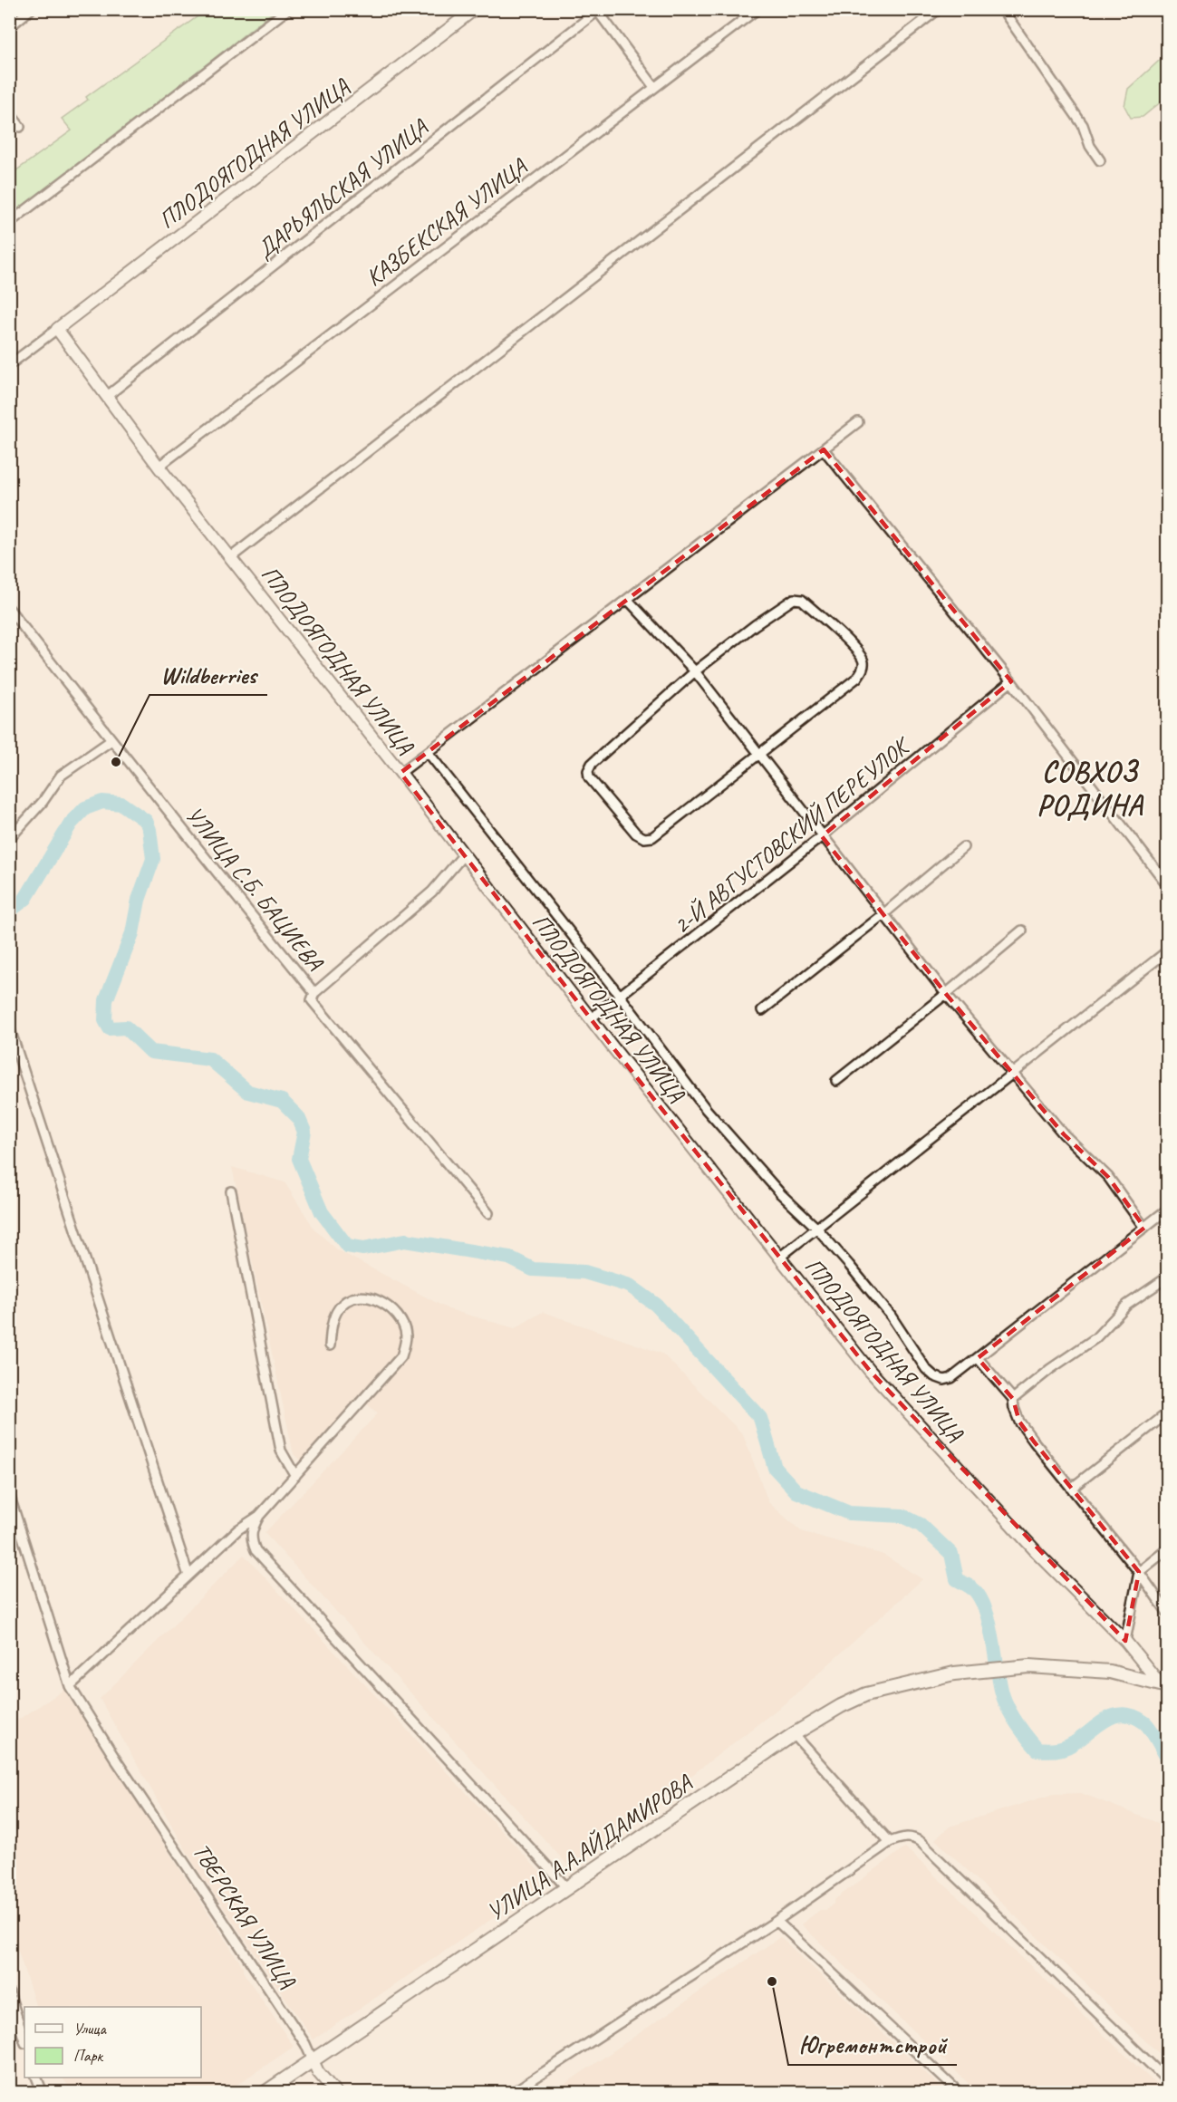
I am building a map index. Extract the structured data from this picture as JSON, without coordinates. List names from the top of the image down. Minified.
{"streets":{"main road":["УЛИЦА А.А.АЙДАМИРОВА"],"street":["ПЛОДОЯГОДНАЯ УЛИЦА","ДАРЬЯЛЬСКАЯ УЛИЦА","КАЗБЕКСКАЯ УЛИЦА","2-Й АВГУСТОВСКИЙ ПЕРЕУЛОК","УЛИЦА С.Б. БАЦИЕВА","ТВЕРСКАЯ УЛИЦА"]},"crossings":[["ПЛОДОЯГОДНАЯ УЛИЦА","ДАРЬЯЛЬСКАЯ УЛИЦА"],["ПЛОДОЯГОДНАЯ УЛИЦА","КАЗБЕКСКАЯ УЛИЦА"],["ПЛОДОЯГОДНАЯ УЛИЦА","2-Й АВГУСТОВСКИЙ ПЕРЕУЛОК"],["ПЛОДОЯГОДНАЯ УЛИЦА","УЛИЦА А.А.АЙДАМИРОВА"],["УЛИЦА А.А.АЙДАМИРОВА","ТВЕРСКАЯ УЛИЦА"]],"districts":["СОВХОЗ РОДИНА"],"places":["Wildberries","Югремонтстрой"],"legend":["Улица","Парк"]}
